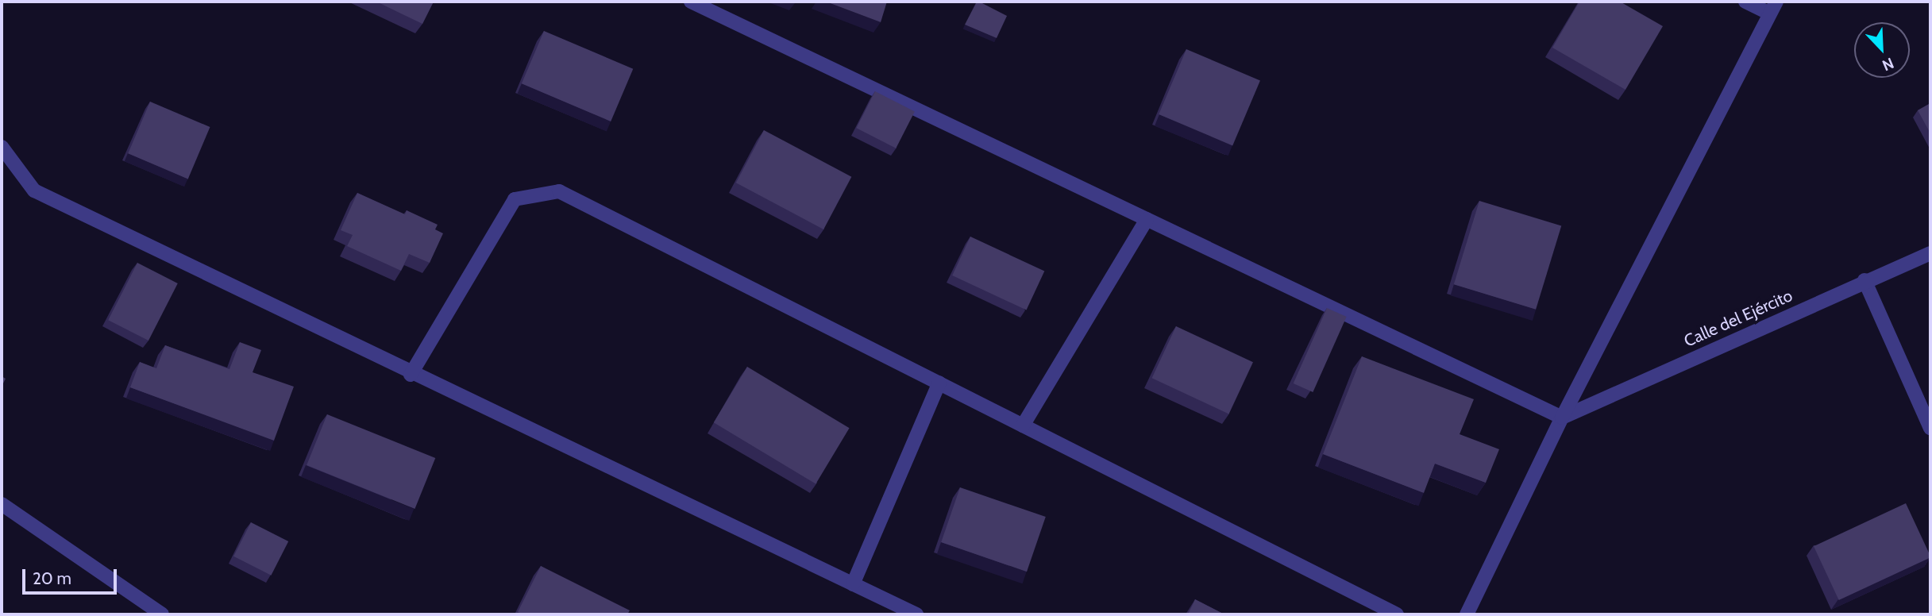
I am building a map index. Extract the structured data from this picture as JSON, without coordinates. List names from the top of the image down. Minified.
{"streets":{"street":["Calle del Ejército"]},"scale_bar":"20 m","north":"bottom right"}
